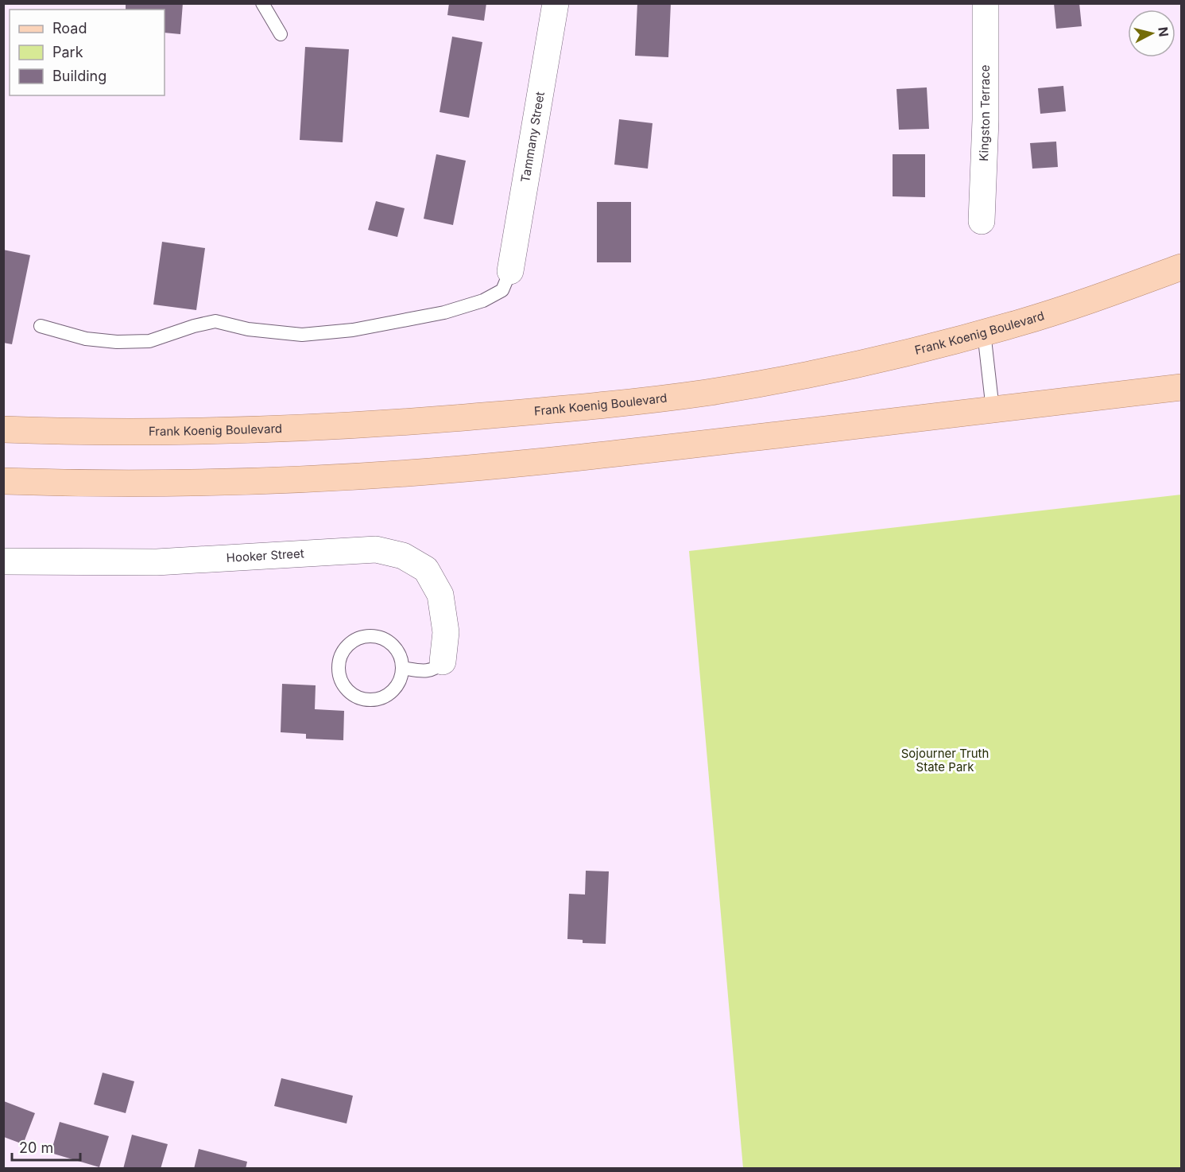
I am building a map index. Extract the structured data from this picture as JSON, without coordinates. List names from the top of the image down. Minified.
{"streets":{"main road":["Frank Koenig Boulevard"],"street":["Kingston Terrace","Tammany Street","Hooker Street"]},"parks":["Sojourner Truth State Park"],"legend":["Road","Park","Building"],"scale_bar":"20 m","north":"right"}
